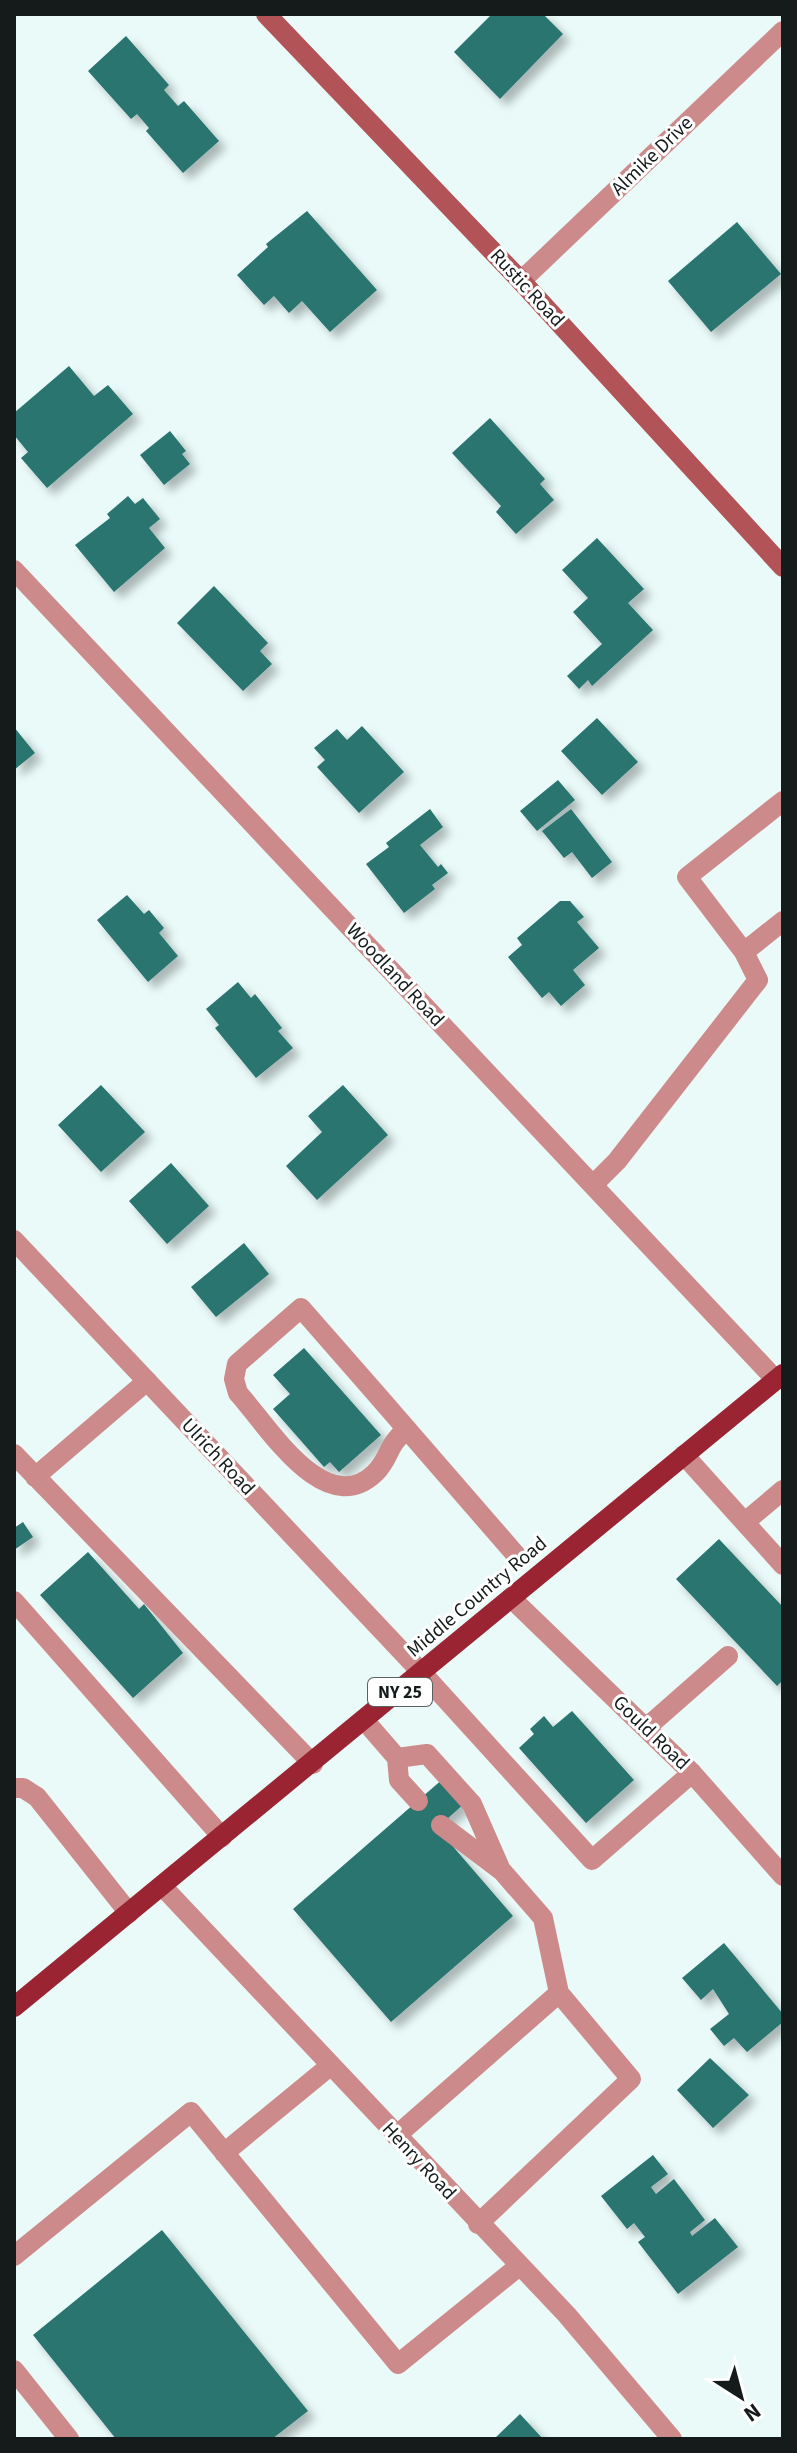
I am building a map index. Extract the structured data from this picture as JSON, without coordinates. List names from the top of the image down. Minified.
{"streets":{"main road":["Middle Country Road","NY 25"],"street":["Almike Drive","Rustic Road","Woodland Road","Ulrich Road","Gould Road","Henry Road"]},"crossings":[["Almike Drive","Rustic Road"],["Woodland Road","Middle Country Road"],["Ulrich Road","Middle Country Road"],["Ulrich Road","Gould Road"],["Middle Country Road","Gould Road"],["Middle Country Road","Henry Road"]],"north":"bottom right"}
